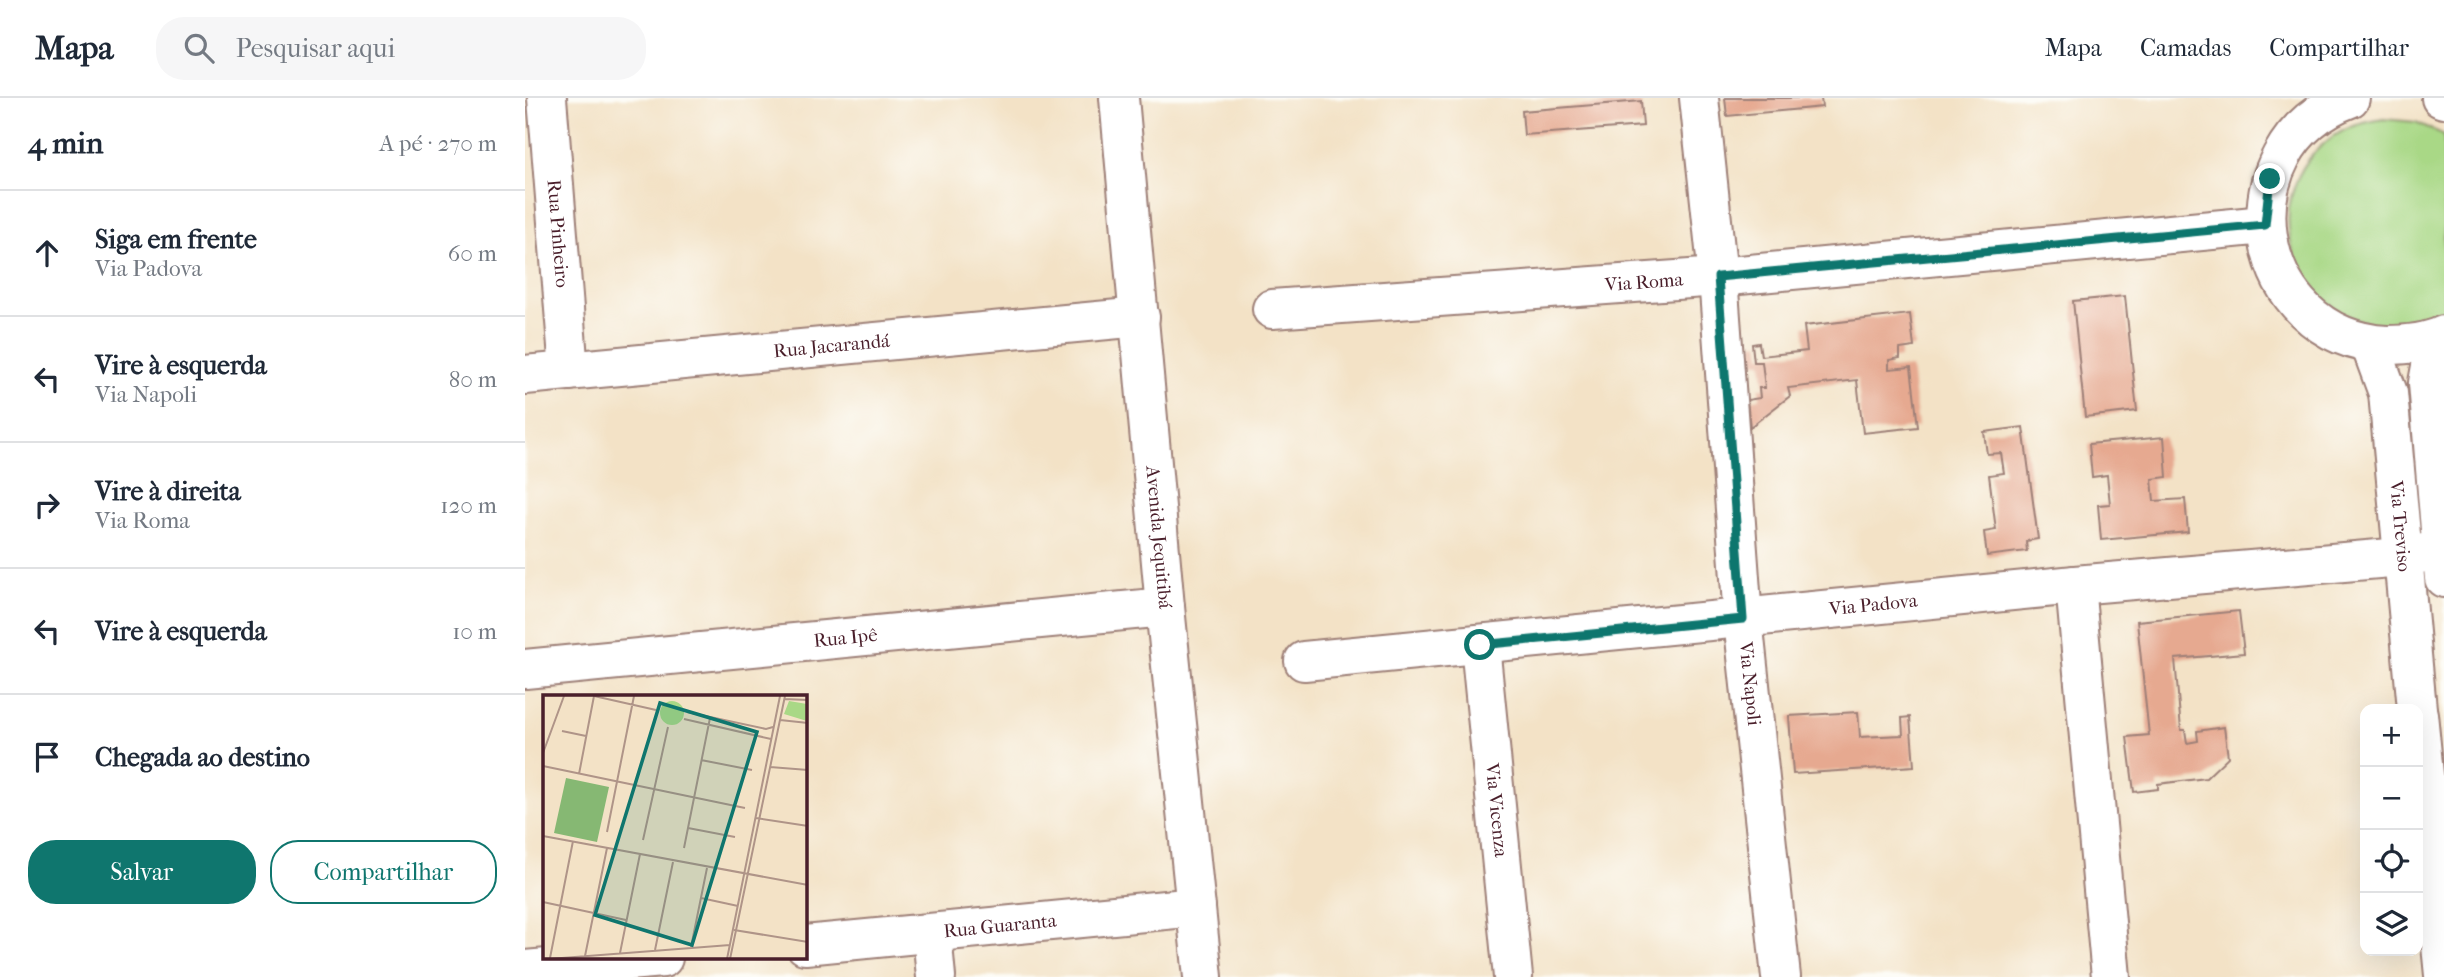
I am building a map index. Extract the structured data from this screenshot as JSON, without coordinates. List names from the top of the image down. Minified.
{"streets":{"street":["Rua Pinheiro","Via Roma","Rua Jacarandá","Via Treviso","Avenida Jequitibá","Via Padova","Rua Ipê","Via Napoli","Via Vicenza","Rua Guaranta"]},"crossings":[["Rua Pinheiro","Rua Jacarandá"],["Via Roma","Via Napoli"],["Rua Jacarandá","Avenida Jequitibá"],["Via Treviso","Via Padova"],["Avenida Jequitibá","Rua Ipê"],["Avenida Jequitibá","Rua Guaranta"],["Via Padova","Via Napoli"],["Via Padova","Via Vicenza"]],"page":{"header":"Mapa","search":"Pesquisar aqui","nav":["Mapa","Camadas","Compartilhar"],"heading":["4 min","A pé · 270 m"],"list":[["Siga em frente","Via Padova","60 m"],["Vire à esquerda","Via Napoli","80 m"],["Vire à direita","Via Roma","120 m"],["Vire à esquerda","10 m"],"Chegada ao destino"],"map_buttons":["+","−"],"buttons":["Salvar","Compartilhar"]}}
